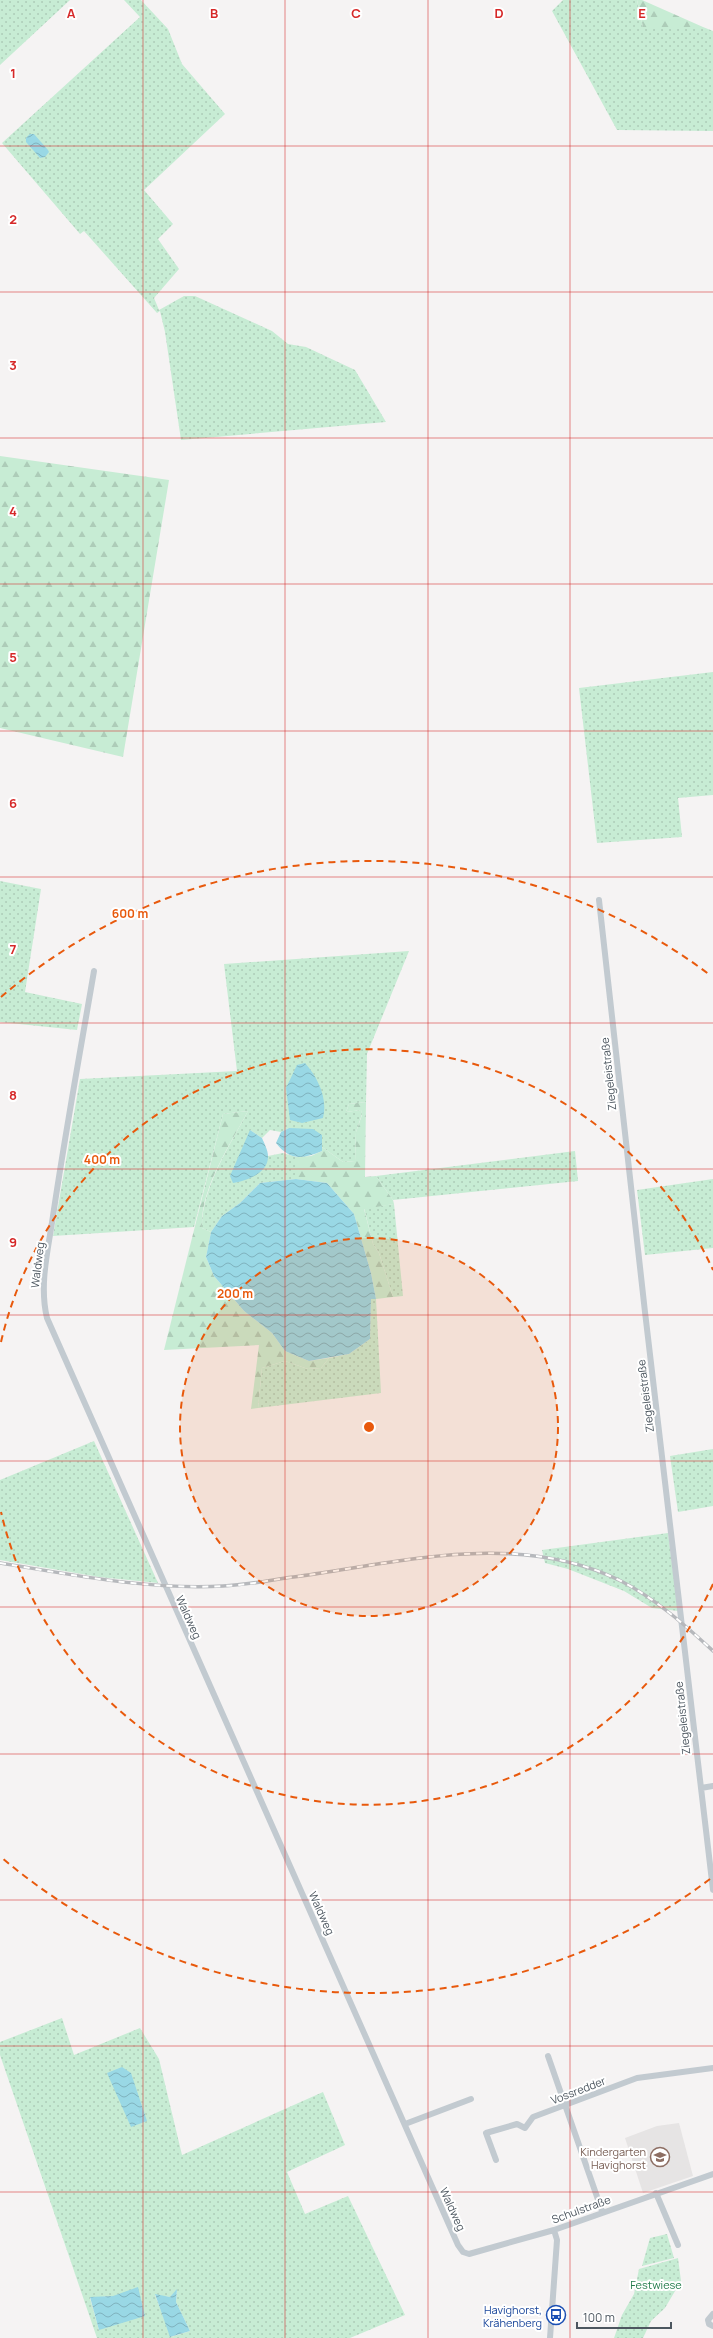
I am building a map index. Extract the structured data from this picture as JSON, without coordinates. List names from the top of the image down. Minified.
{"streets":{"street":["Ziegeleistraße","Waldweg","Vossredder","Schulstraße"]},"crossings":[["Waldweg","Schulstraße"]],"parks":["Festwiese"],"places":{"school or university":["Kindergarten Havighorst"],"bus stop":["Havighorst, Krähenberg"]},"scale_bar":"100 m","grid":{"columns":["A","B","C","D","E"],"rows":["1","2","3","4","5","6","7","8","9"]},"rings":["600 m","400 m","200 m"]}
